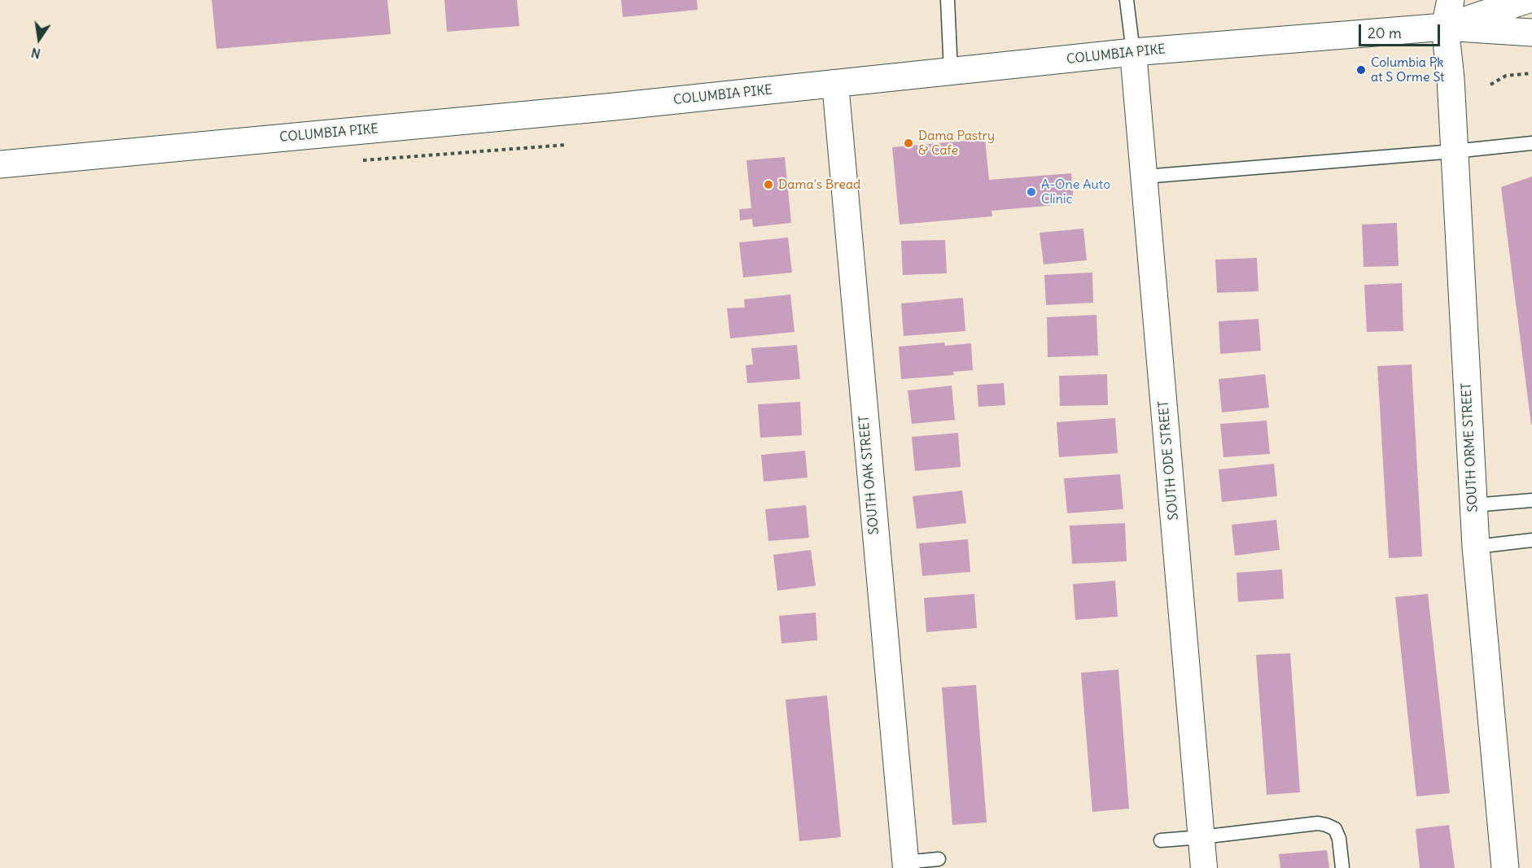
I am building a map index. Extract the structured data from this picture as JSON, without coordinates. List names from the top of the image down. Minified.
{"streets":{"main road":["COLUMBIA PIKE","SOUTH ORME STREET"],"street":["SOUTH ODE STREET","SOUTH OAK STREET"]},"crossings":[["COLUMBIA PIKE","SOUTH ORME STREET"],["COLUMBIA PIKE","SOUTH ODE STREET"],["COLUMBIA PIKE","SOUTH OAK STREET"]],"places":["Columbia Pk at S Orme St","Dama Pastry & Cafe","Dama's Bread","A-One Auto Clinic"],"scale_bar":"20 m","north":"bottom"}
